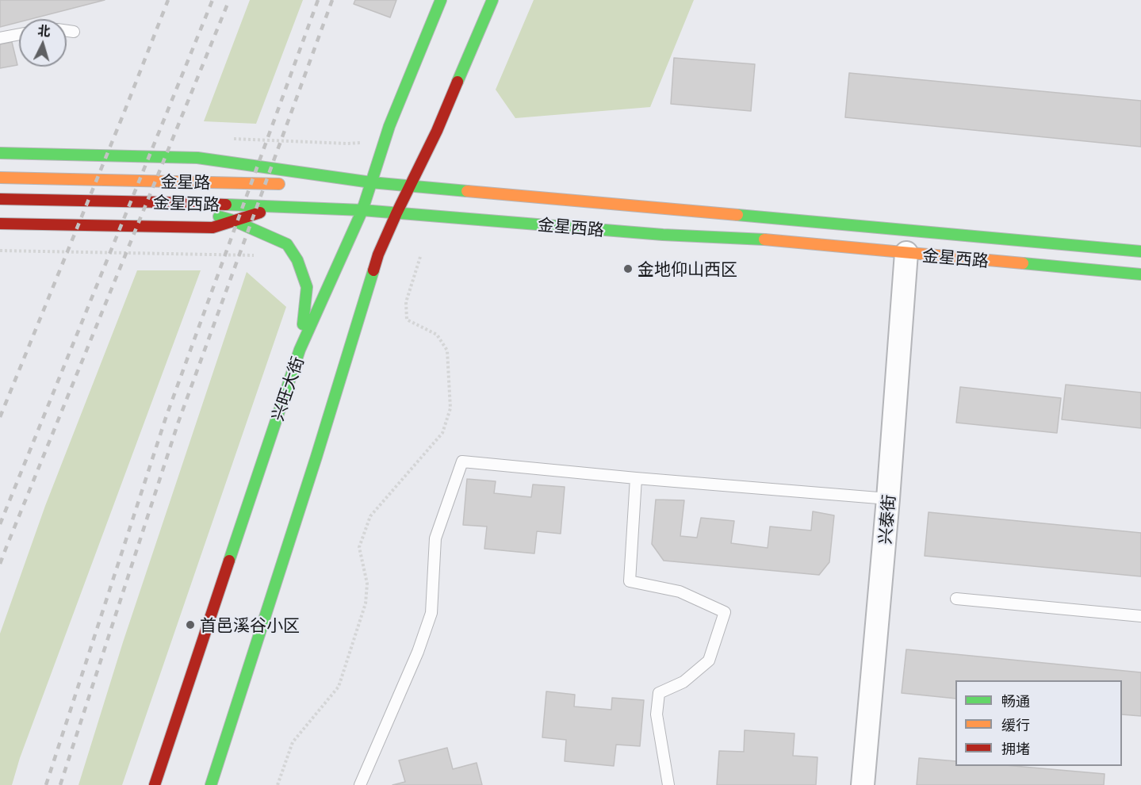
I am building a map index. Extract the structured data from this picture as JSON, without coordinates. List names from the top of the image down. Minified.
{"streets":{"main road":["金星路","金星西路","兴旺大街"],"street":["兴泰街"]},"crossings":[["金星西路","兴旺大街"],["金星西路","兴泰街"]],"places":["金地仰山西区","首邑溪谷小区"],"legend":["畅通","缓行","拥堵"],"north":"top"}
